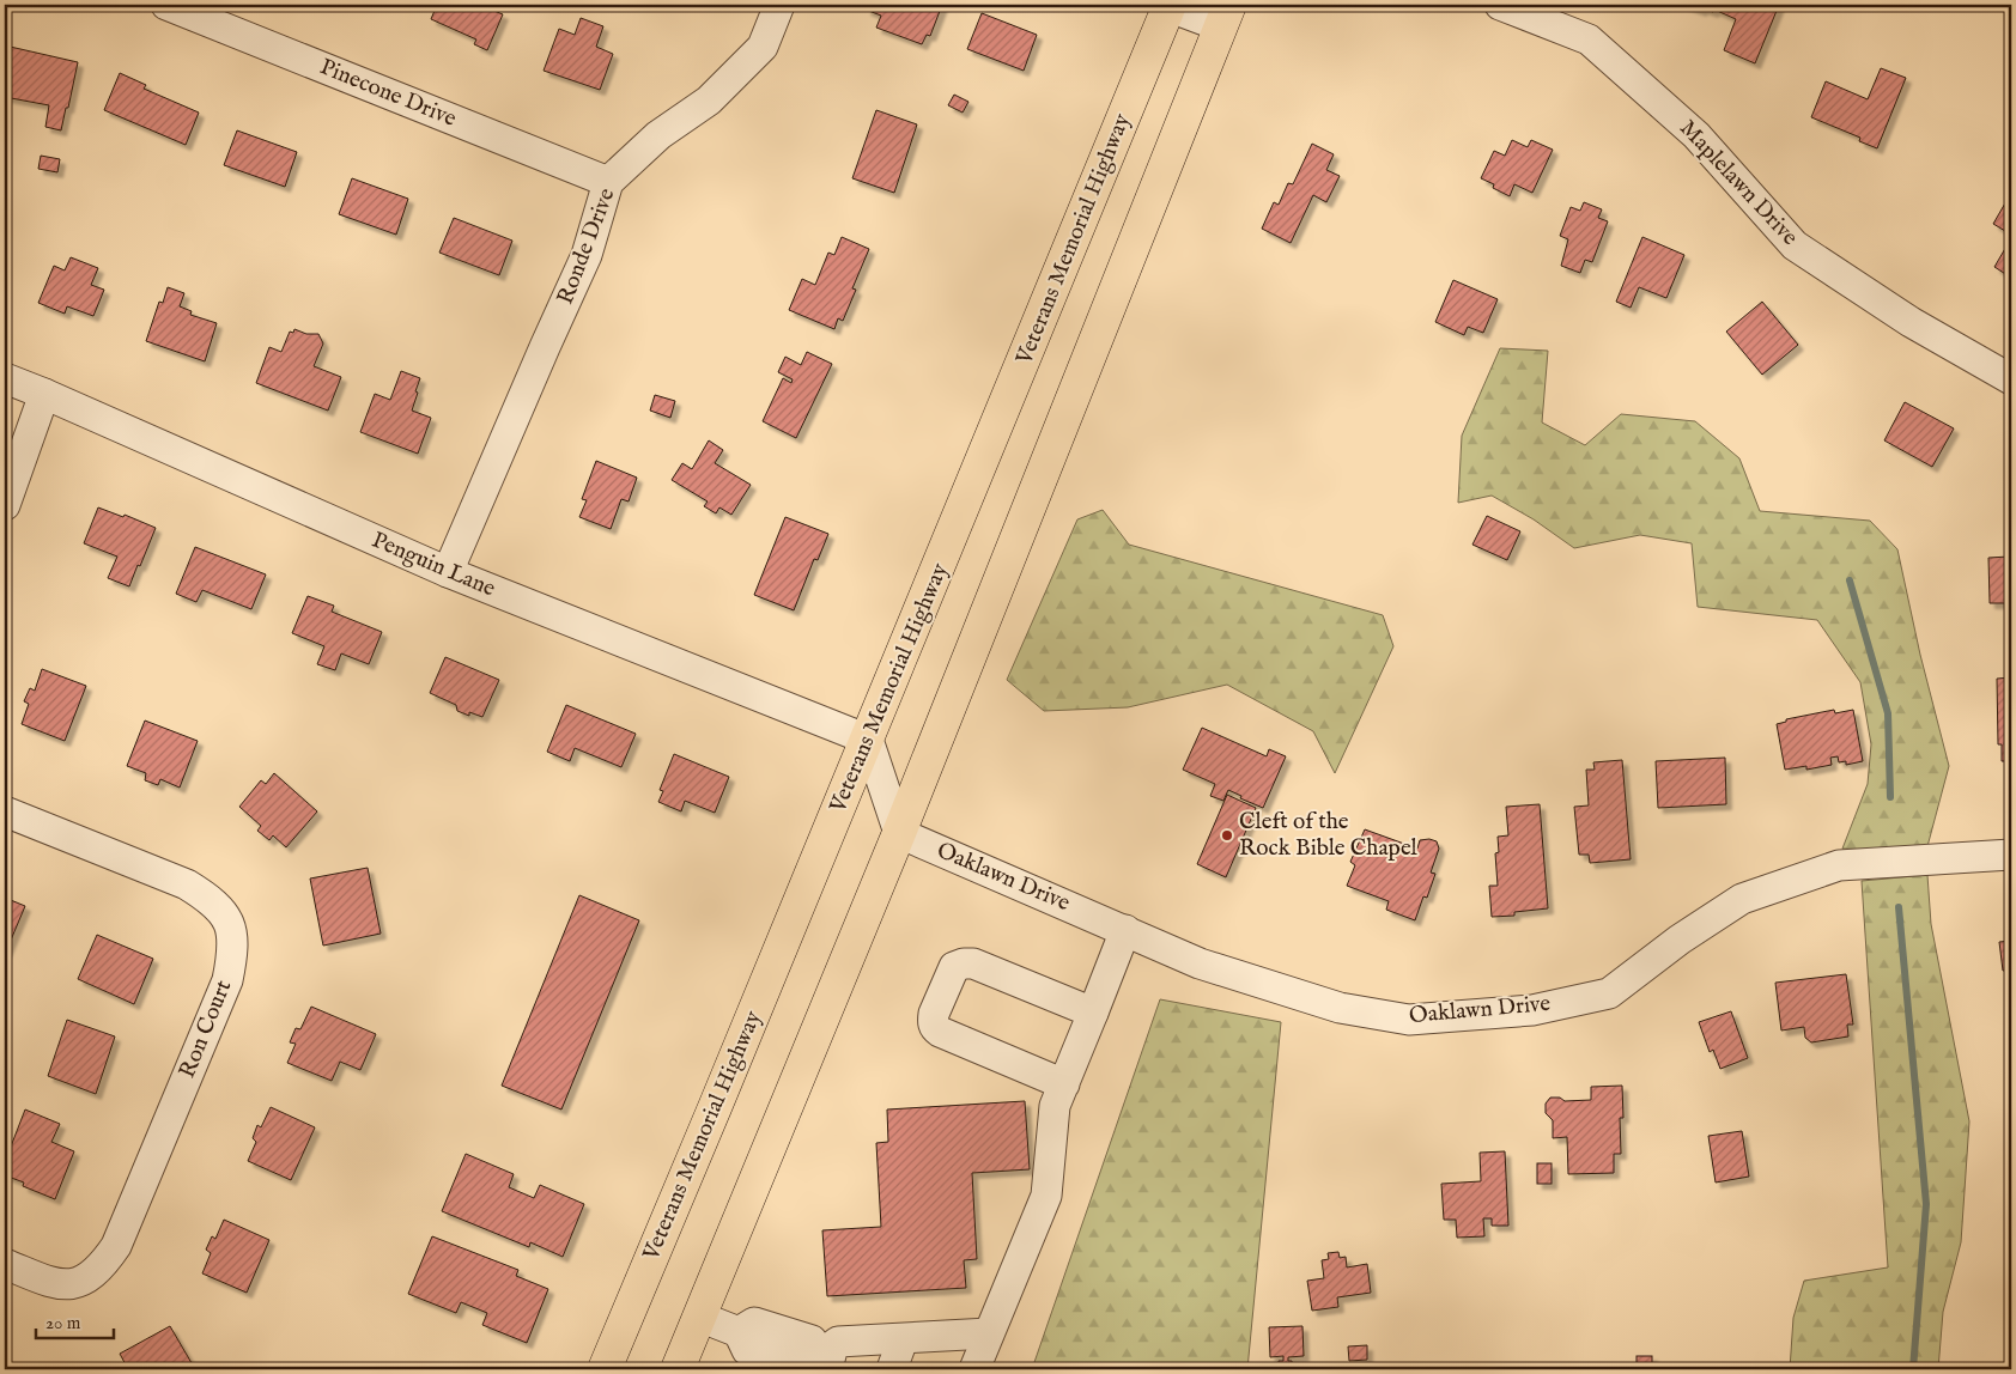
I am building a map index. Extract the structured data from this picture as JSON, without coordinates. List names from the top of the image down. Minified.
{"streets":{"main road":["Veterans Memorial Highway"],"street":["Pinecone Drive","Maplelawn Drive","Ronde Drive","Penguin Lane","Oaklawn Drive","Ron Court"]},"crossings":[["Pinecone Drive","Ronde Drive"],["Veterans Memorial Highway","Penguin Lane"],["Ronde Drive","Penguin Lane"]],"places":["Cleft of the Rock Bible Chapel"],"scale_bar":"20 m"}
